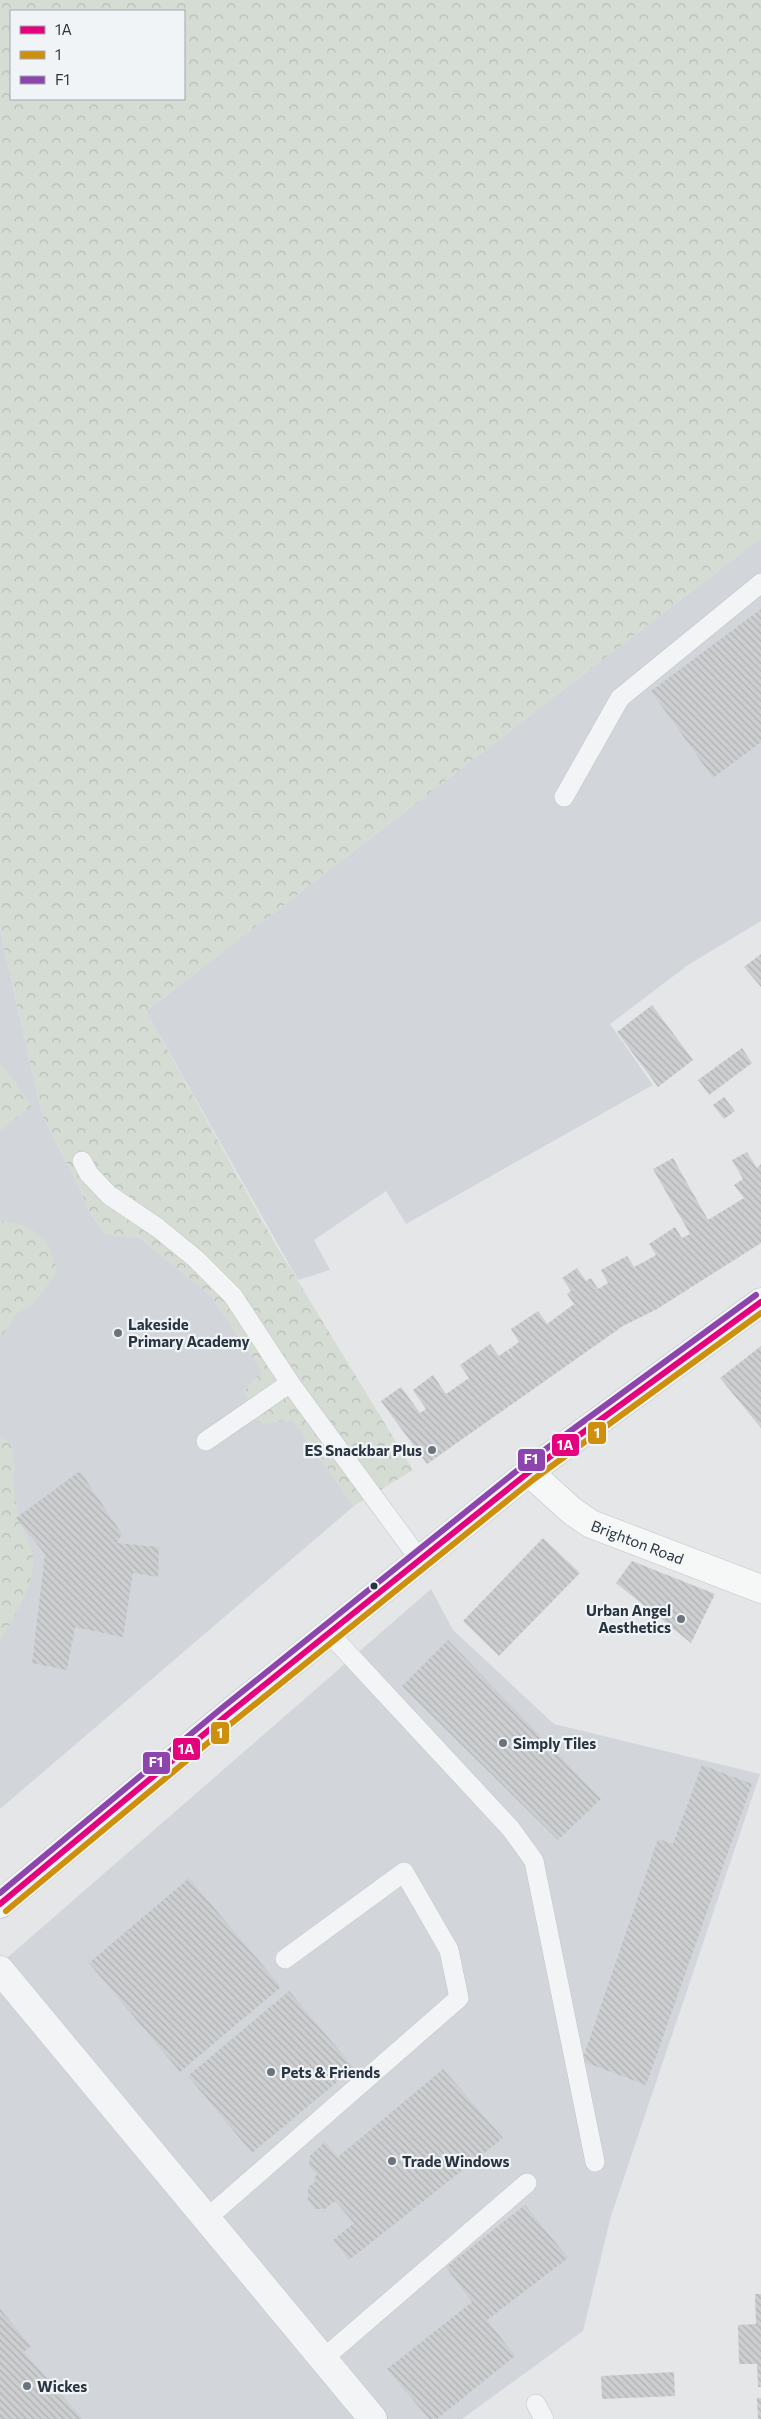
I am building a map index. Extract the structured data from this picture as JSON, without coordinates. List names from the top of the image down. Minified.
{"streets":{"main road":["Brighton Road"]},"places":["Lakeside Primary Academy","ES Snackbar Plus","Urban Angel Aesthetics","Simply Tiles","Pets & Friends","Trade Windows","Wickes"],"lines":["transit line F1","transit line 1A","transit line 1"],"legend":["1A","1","F1"]}
